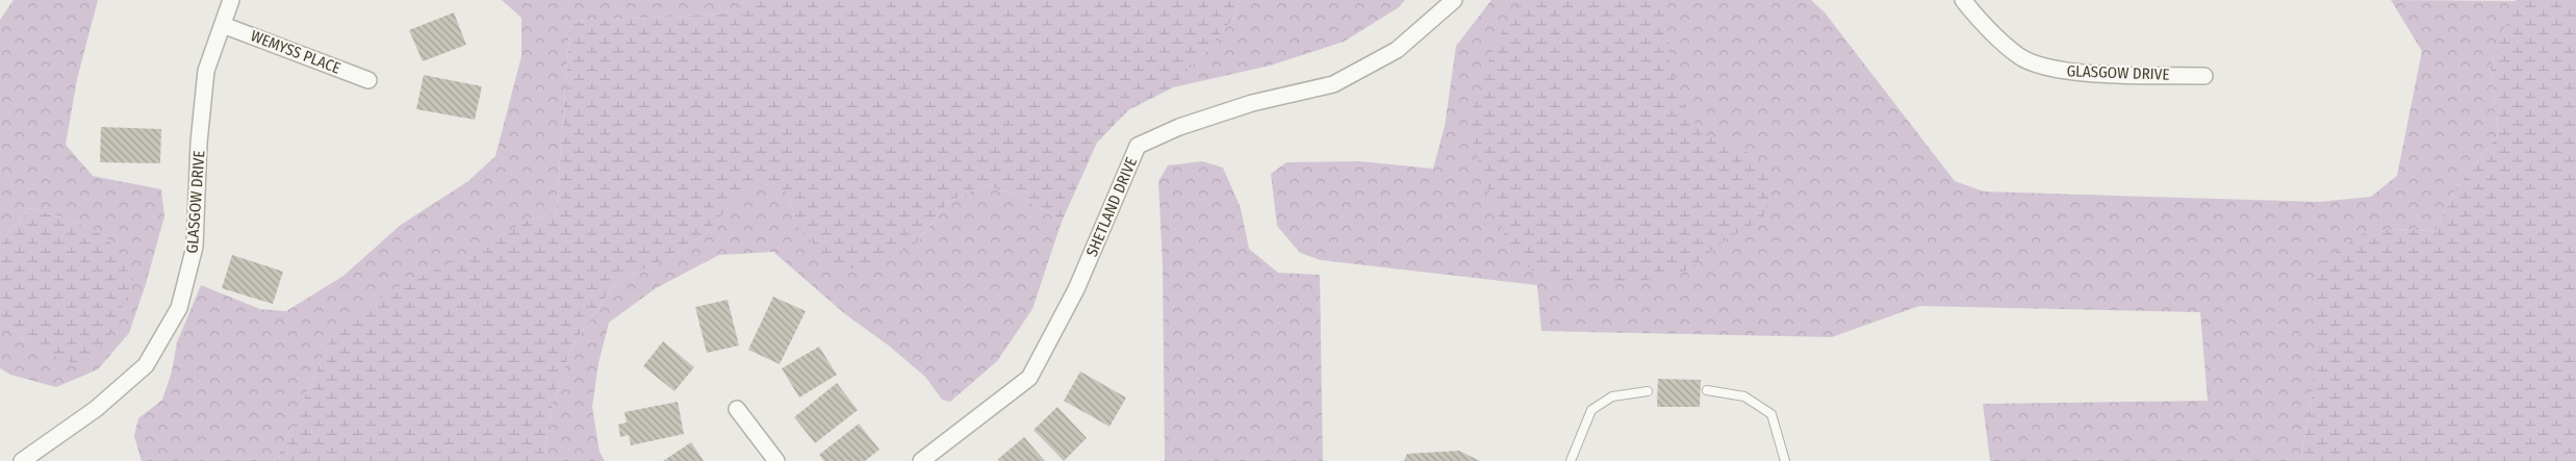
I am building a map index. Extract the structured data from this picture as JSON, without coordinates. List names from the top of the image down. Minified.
{"streets":{"street":["WEMYSS PLACE","GLASGOW DRIVE","SHETLAND DRIVE"]},"crossings":[["WEMYSS PLACE","GLASGOW DRIVE"]]}
